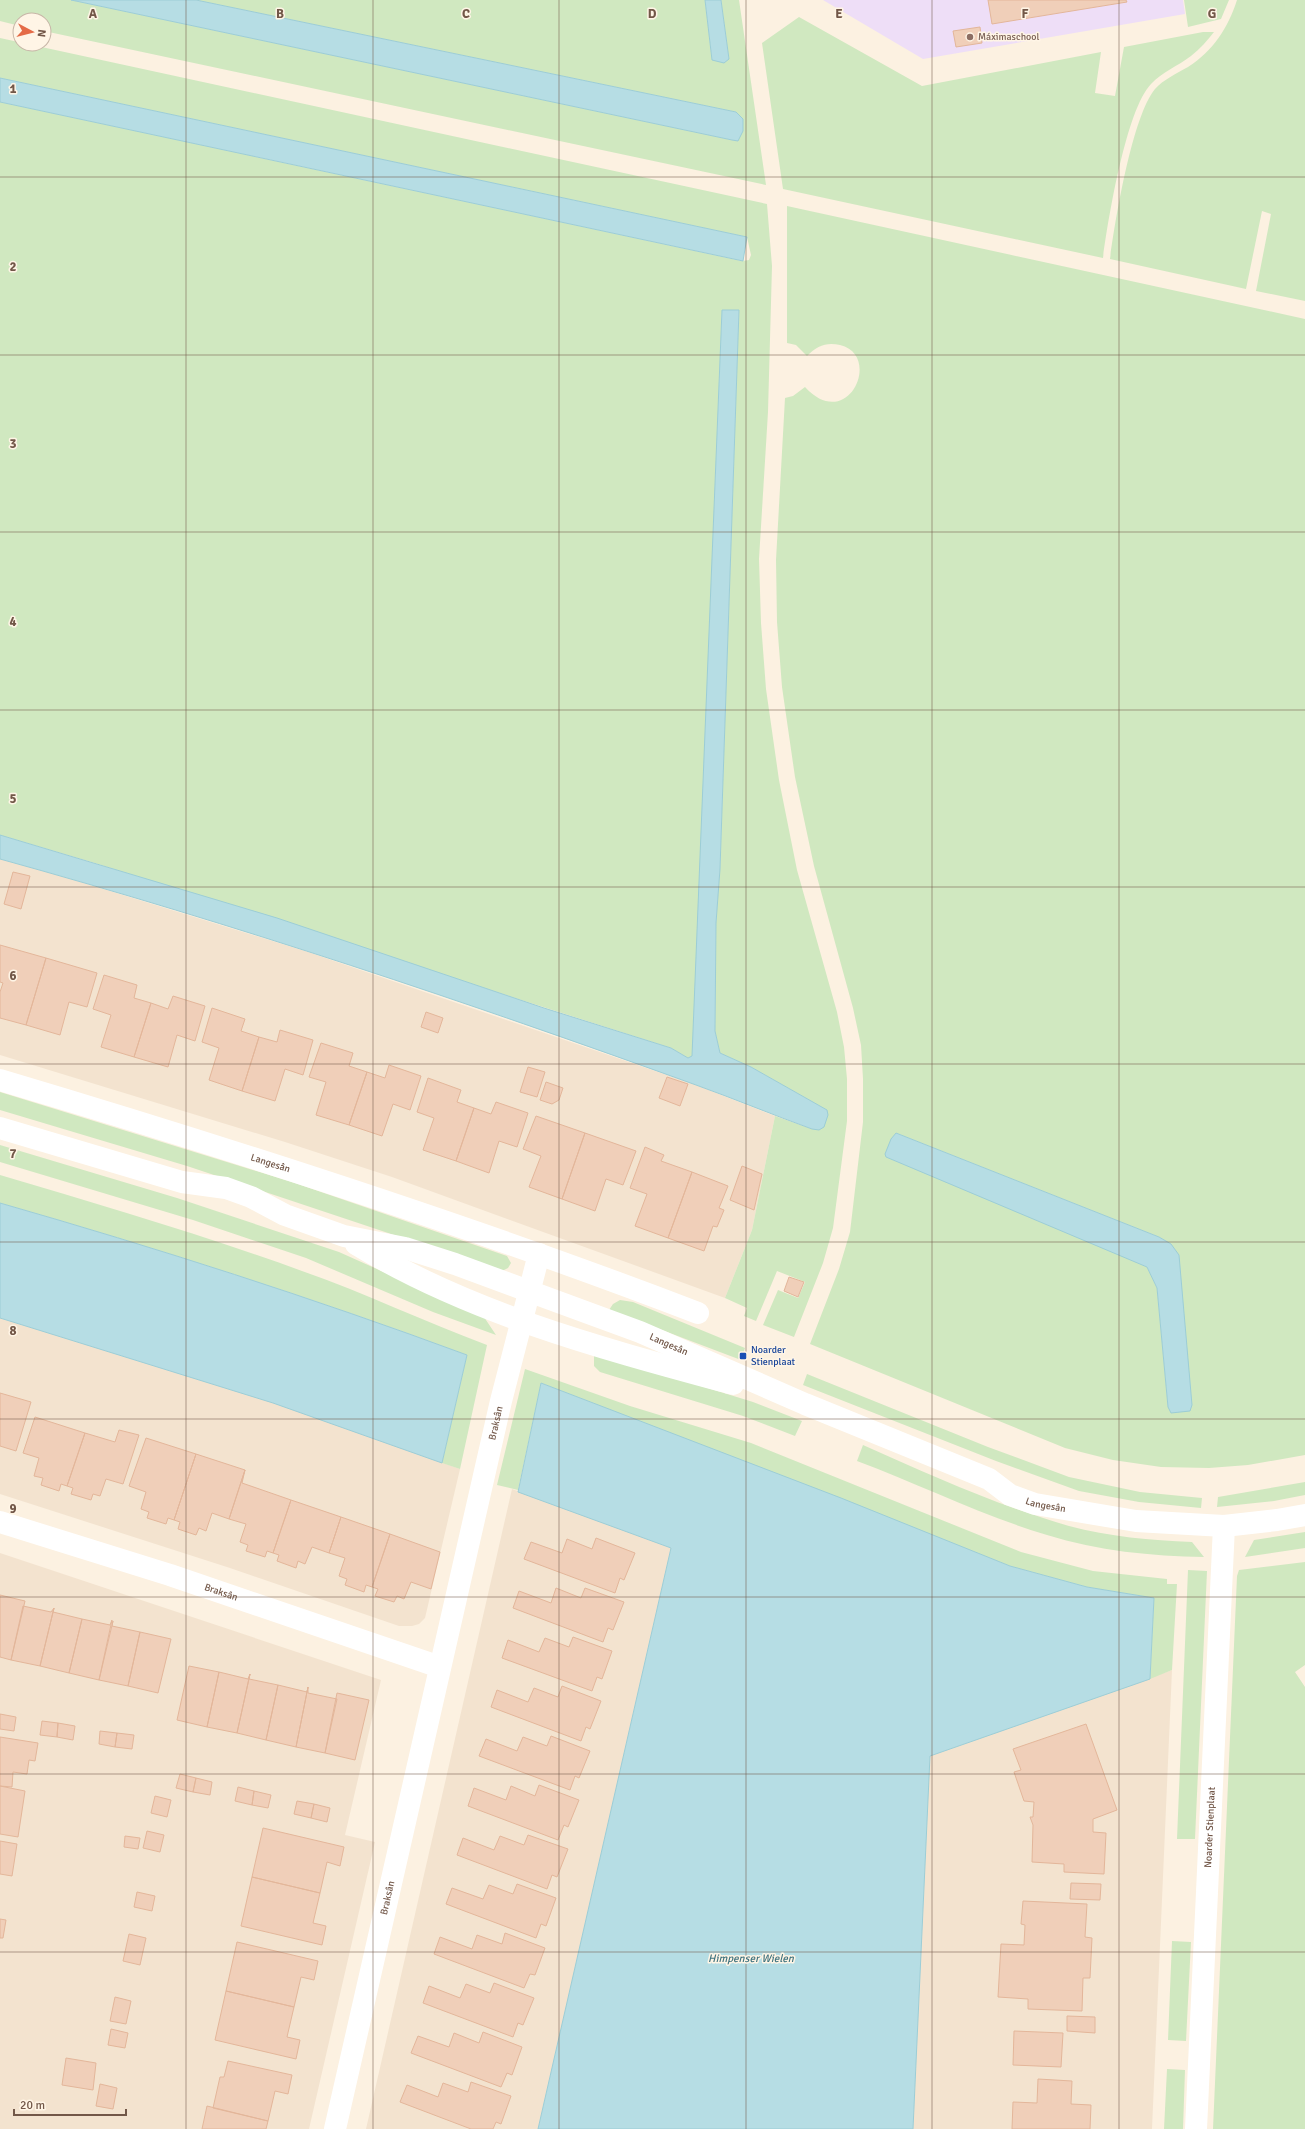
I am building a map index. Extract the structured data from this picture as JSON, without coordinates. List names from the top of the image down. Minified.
{"streets":{"street":["Langesân","Braksân","Noarder Stienplaat"]},"crossings":[["Langesân","Braksân"],["Langesân","Noarder Stienplaat"]],"water":["Himpenser Wielen"],"places":{"other":["Máximaschool"],"transit":["Noarder Stienplaat"]},"scale_bar":"20 m","north":"right","grid":{"columns":["A","B","C","D","E","F","G"],"rows":["1","2","3","4","5","6","7","8","9"]}}
